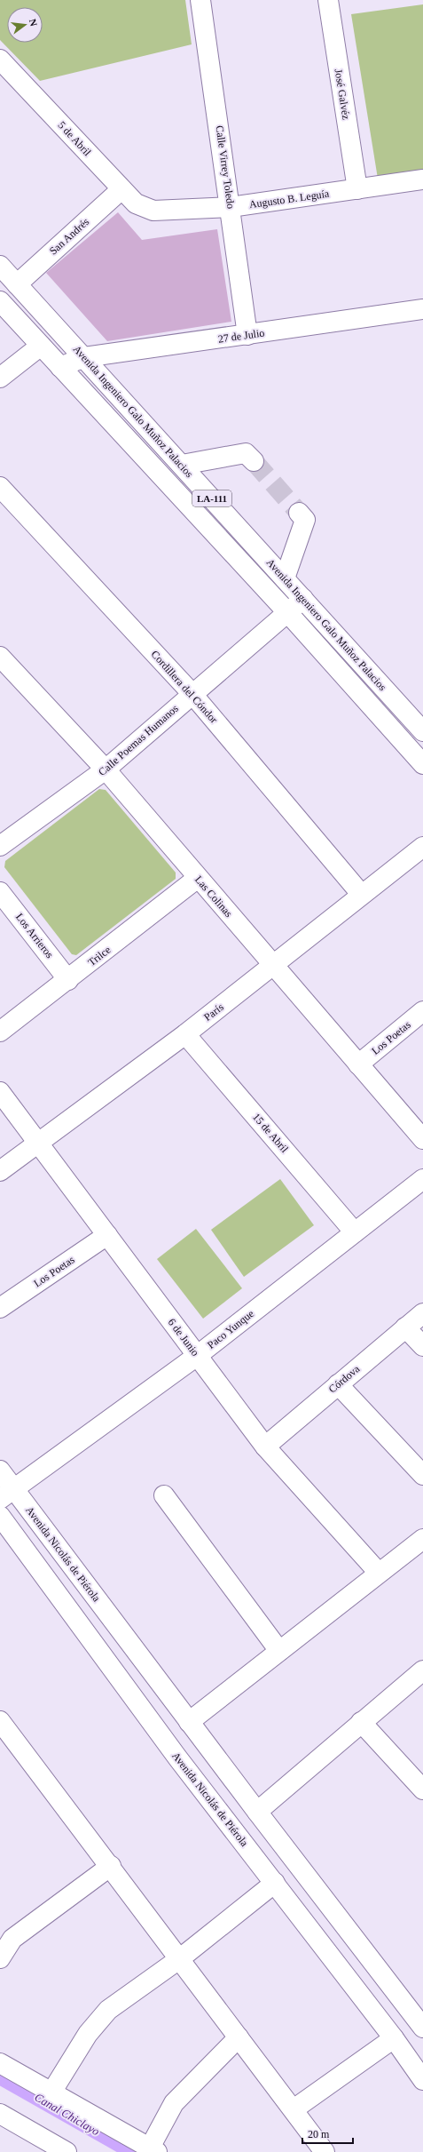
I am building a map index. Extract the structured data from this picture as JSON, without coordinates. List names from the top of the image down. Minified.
{"streets":{"street":["José Galvéz","5 de Abril","Calle Virrey Toledo","Augusto B. Leguía","San Andrés","27 de Julio","Avenida Ingeniero Galo Muñoz Palacios","LA-111","Cordillera del Cóndor","Calle Poemas Humanos","Las Colinas","Los Arrieros","Trilce","París","Los Poetas","15 de Abril","Paco Yunque","6 de Junio","Córdova","Avenida Nicolás de Piérola"]},"crossings":[["José Galvéz","Augusto B. Leguía"],["5 de Abril","Augusto B. Leguía"],["5 de Abril","San Andrés"],["Calle Virrey Toledo","Augusto B. Leguía"],["Calle Virrey Toledo","27 de Julio"],["San Andrés","Avenida Ingeniero Galo Muñoz Palacios"],["27 de Julio","Avenida Ingeniero Galo Muñoz Palacios"],["Avenida Ingeniero Galo Muñoz Palacios","Calle Poemas Humanos"],["Cordillera del Cóndor","Calle Poemas Humanos"],["Cordillera del Cóndor","París"],["Calle Poemas Humanos","Las Colinas"],["Las Colinas","Trilce"],["Las Colinas","París"],["Las Colinas","Los Poetas"],["Los Arrieros","Trilce"],["París","15 de Abril"],["París","6 de Junio"],["Los Poetas","6 de Junio"],["15 de Abril","Paco Yunque"],["Paco Yunque","6 de Junio"],["Paco Yunque","Avenida Nicolás de Piérola"],["6 de Junio","Córdova"]],"water":["Canal Chiclayo"],"scale_bar":"20 m","north":"right"}
